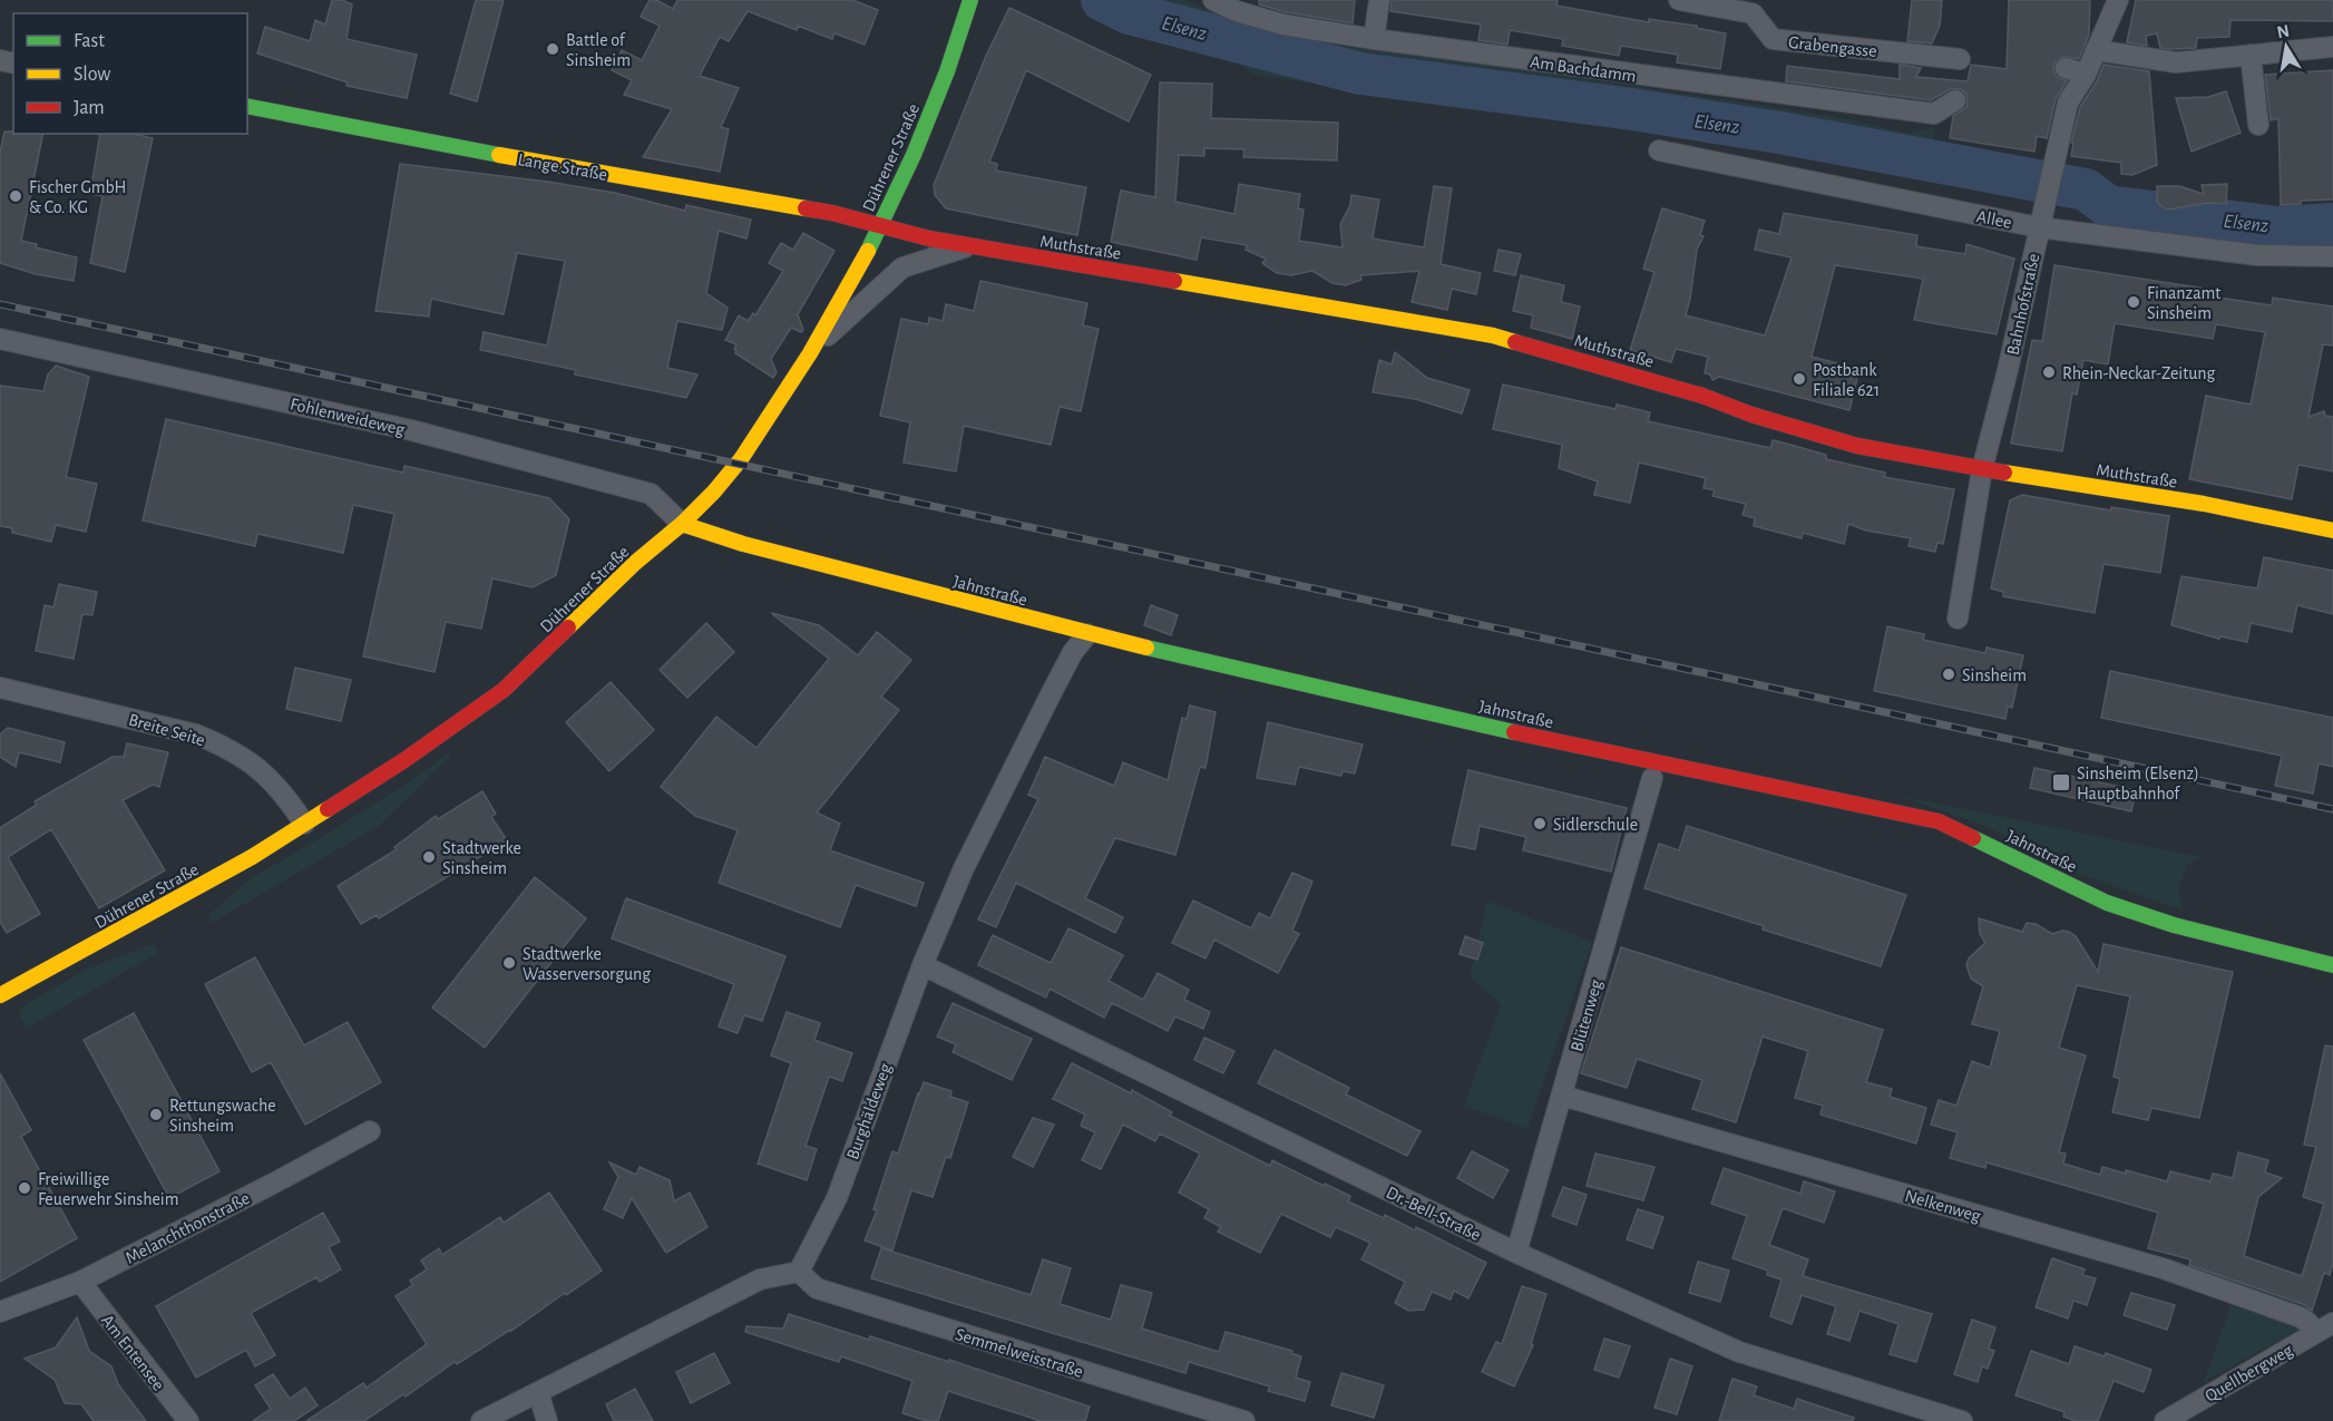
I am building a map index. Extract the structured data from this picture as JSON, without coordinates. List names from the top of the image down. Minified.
{"streets":{"street":["Grabengasse","Am Bachdamm","Dührener Straße","Lange Straße","Allee","Muthstraße","Bahnhofstraße","Fohlenweideweg","Jahnstraße","Breite Seite","Blütenweg","Burghäldeweg","Nelkenweg","Dr.-Bell-Straße","Melanchthonstraße","Am Entensee","Semmelweisstraße","Quellbergweg"]},"crossings":[["Dührener Straße","Lange Straße"],["Dührener Straße","Muthstraße"],["Dührener Straße","Fohlenweideweg"],["Dührener Straße","Jahnstraße"],["Dührener Straße","Breite Seite"],["Lange Straße","Muthstraße"],["Allee","Bahnhofstraße"],["Muthstraße","Bahnhofstraße"],["Fohlenweideweg","Jahnstraße"],["Jahnstraße","Burghäldeweg"],["Blütenweg","Nelkenweg"],["Blütenweg","Dr.-Bell-Straße"],["Burghäldeweg","Dr.-Bell-Straße"],["Burghäldeweg","Semmelweisstraße"],["Nelkenweg","Quellbergweg"],["Melanchthonstraße","Am Entensee"]],"water":["Elsenz"],"places":{"other":["Battle of Sinsheim","Fischer GmbH & Co. KG","Finanzamt Sinsheim","Rhein-Neckar-Zeitung","Postbank Filiale 621","Sinsheim","Sidlerschule","Stadtwerke Sinsheim","Stadtwerke Wasserversorgung","Rettungswache Sinsheim","Freiwillige Feuerwehr Sinsheim"],"transit":["Sinsheim (Elsenz) Hauptbahnhof"]},"legend":["Fast","Slow","Jam"],"north":"top"}
